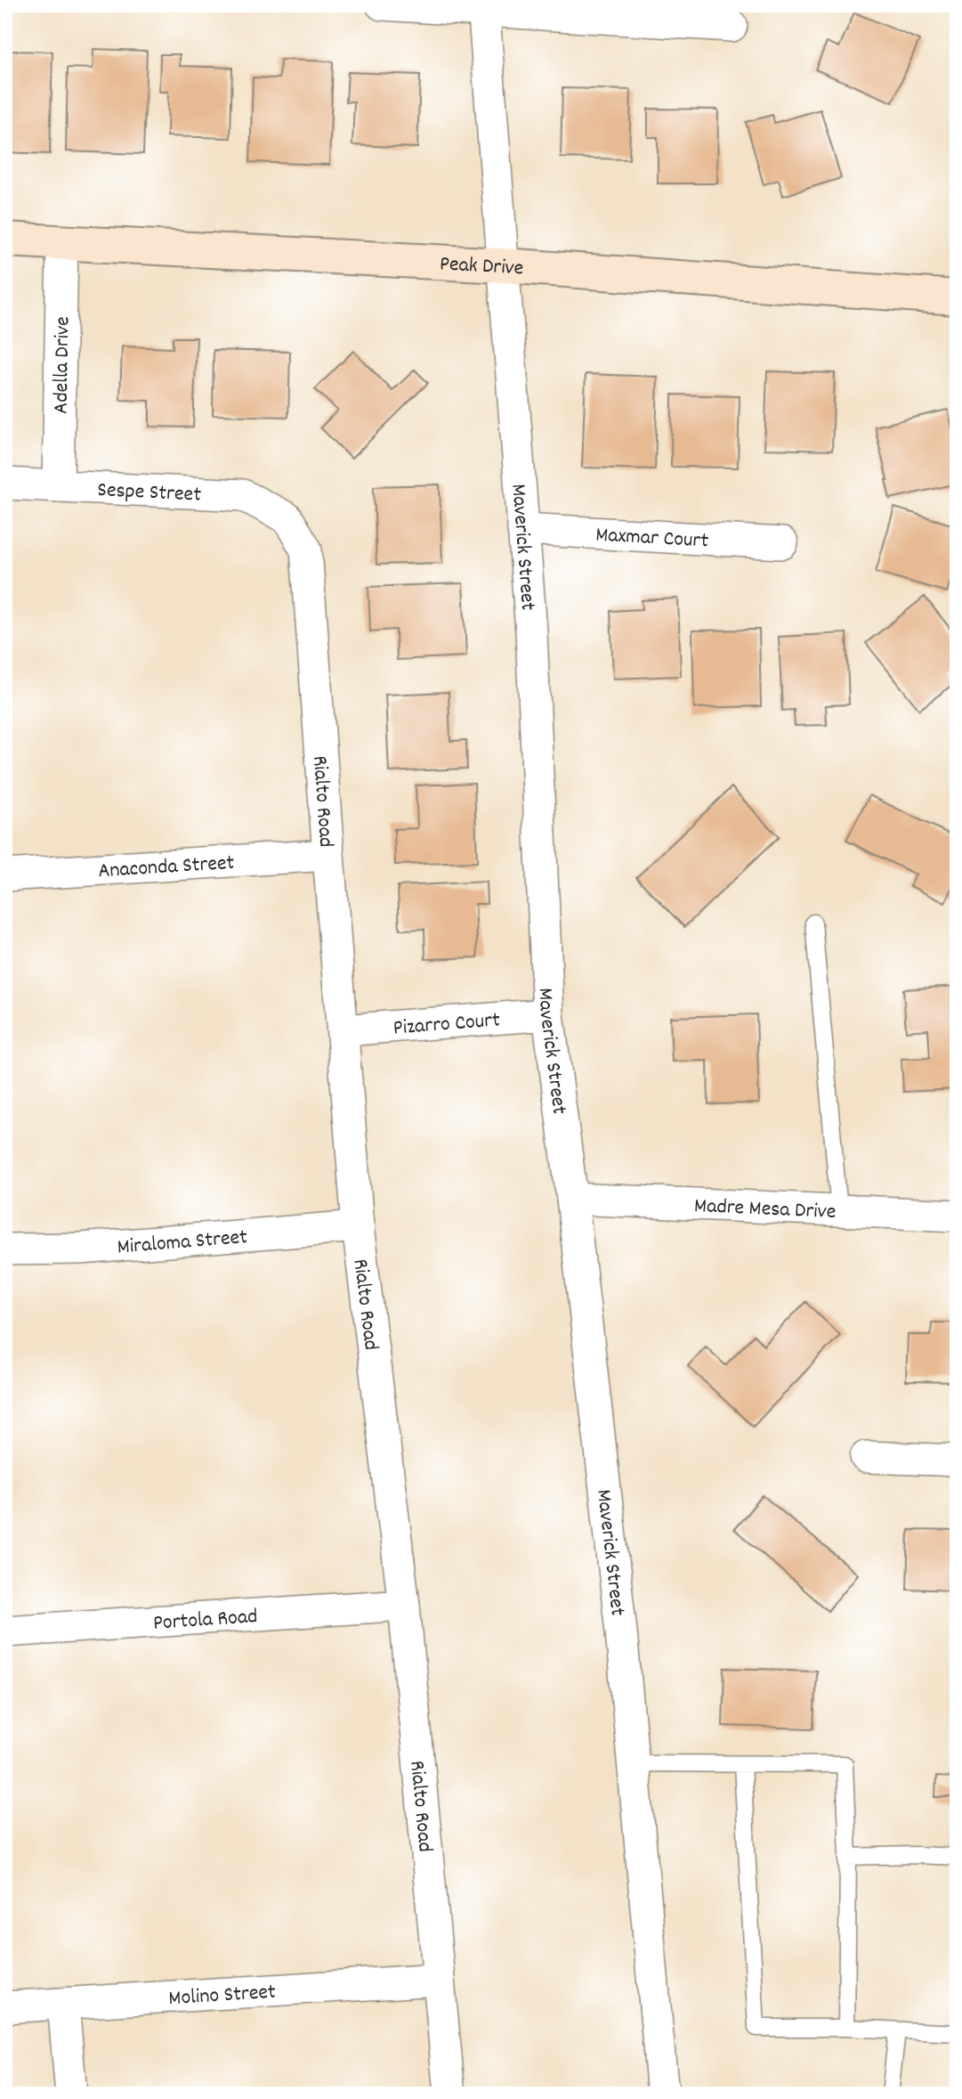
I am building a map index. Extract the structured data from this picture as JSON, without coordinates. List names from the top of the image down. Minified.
{"streets":{"street":["Peak Drive","Adella Drive","Sespe Street","Maxmar Court","Maverick Street","Rialto Road","Anaconda Street","Pizarro Court","Madre Mesa Drive","Miraloma Street","Portola Road","Molino Street"]},"crossings":[["Peak Drive","Adella Drive"],["Peak Drive","Maverick Street"],["Adella Drive","Sespe Street"],["Sespe Street","Rialto Road"],["Maxmar Court","Maverick Street"],["Maverick Street","Pizarro Court"],["Maverick Street","Madre Mesa Drive"],["Rialto Road","Anaconda Street"],["Rialto Road","Pizarro Court"],["Rialto Road","Miraloma Street"],["Rialto Road","Portola Road"],["Rialto Road","Molino Street"]]}
